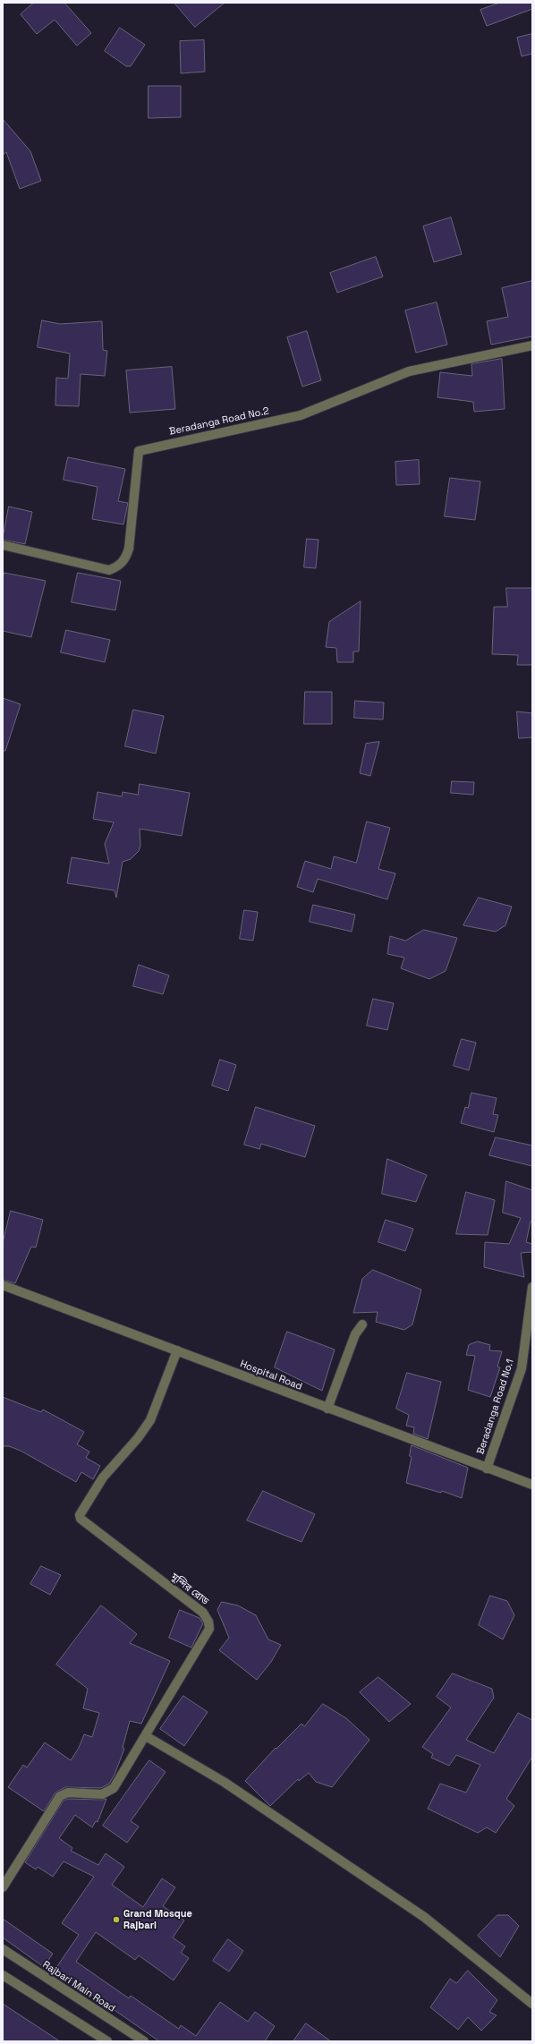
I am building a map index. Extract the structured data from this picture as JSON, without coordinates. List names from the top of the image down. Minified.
{"streets":{"street":["Beradanga Road No.2","Hospital Road","Beradanga Road No.1","মুন্দির রোড","Rajbari Main Road"]},"crossings":[["Hospital Road","Beradanga Road No.1"],["Hospital Road","মুন্দির রোড"]],"places":["Grand Mosque Rajbari"]}
